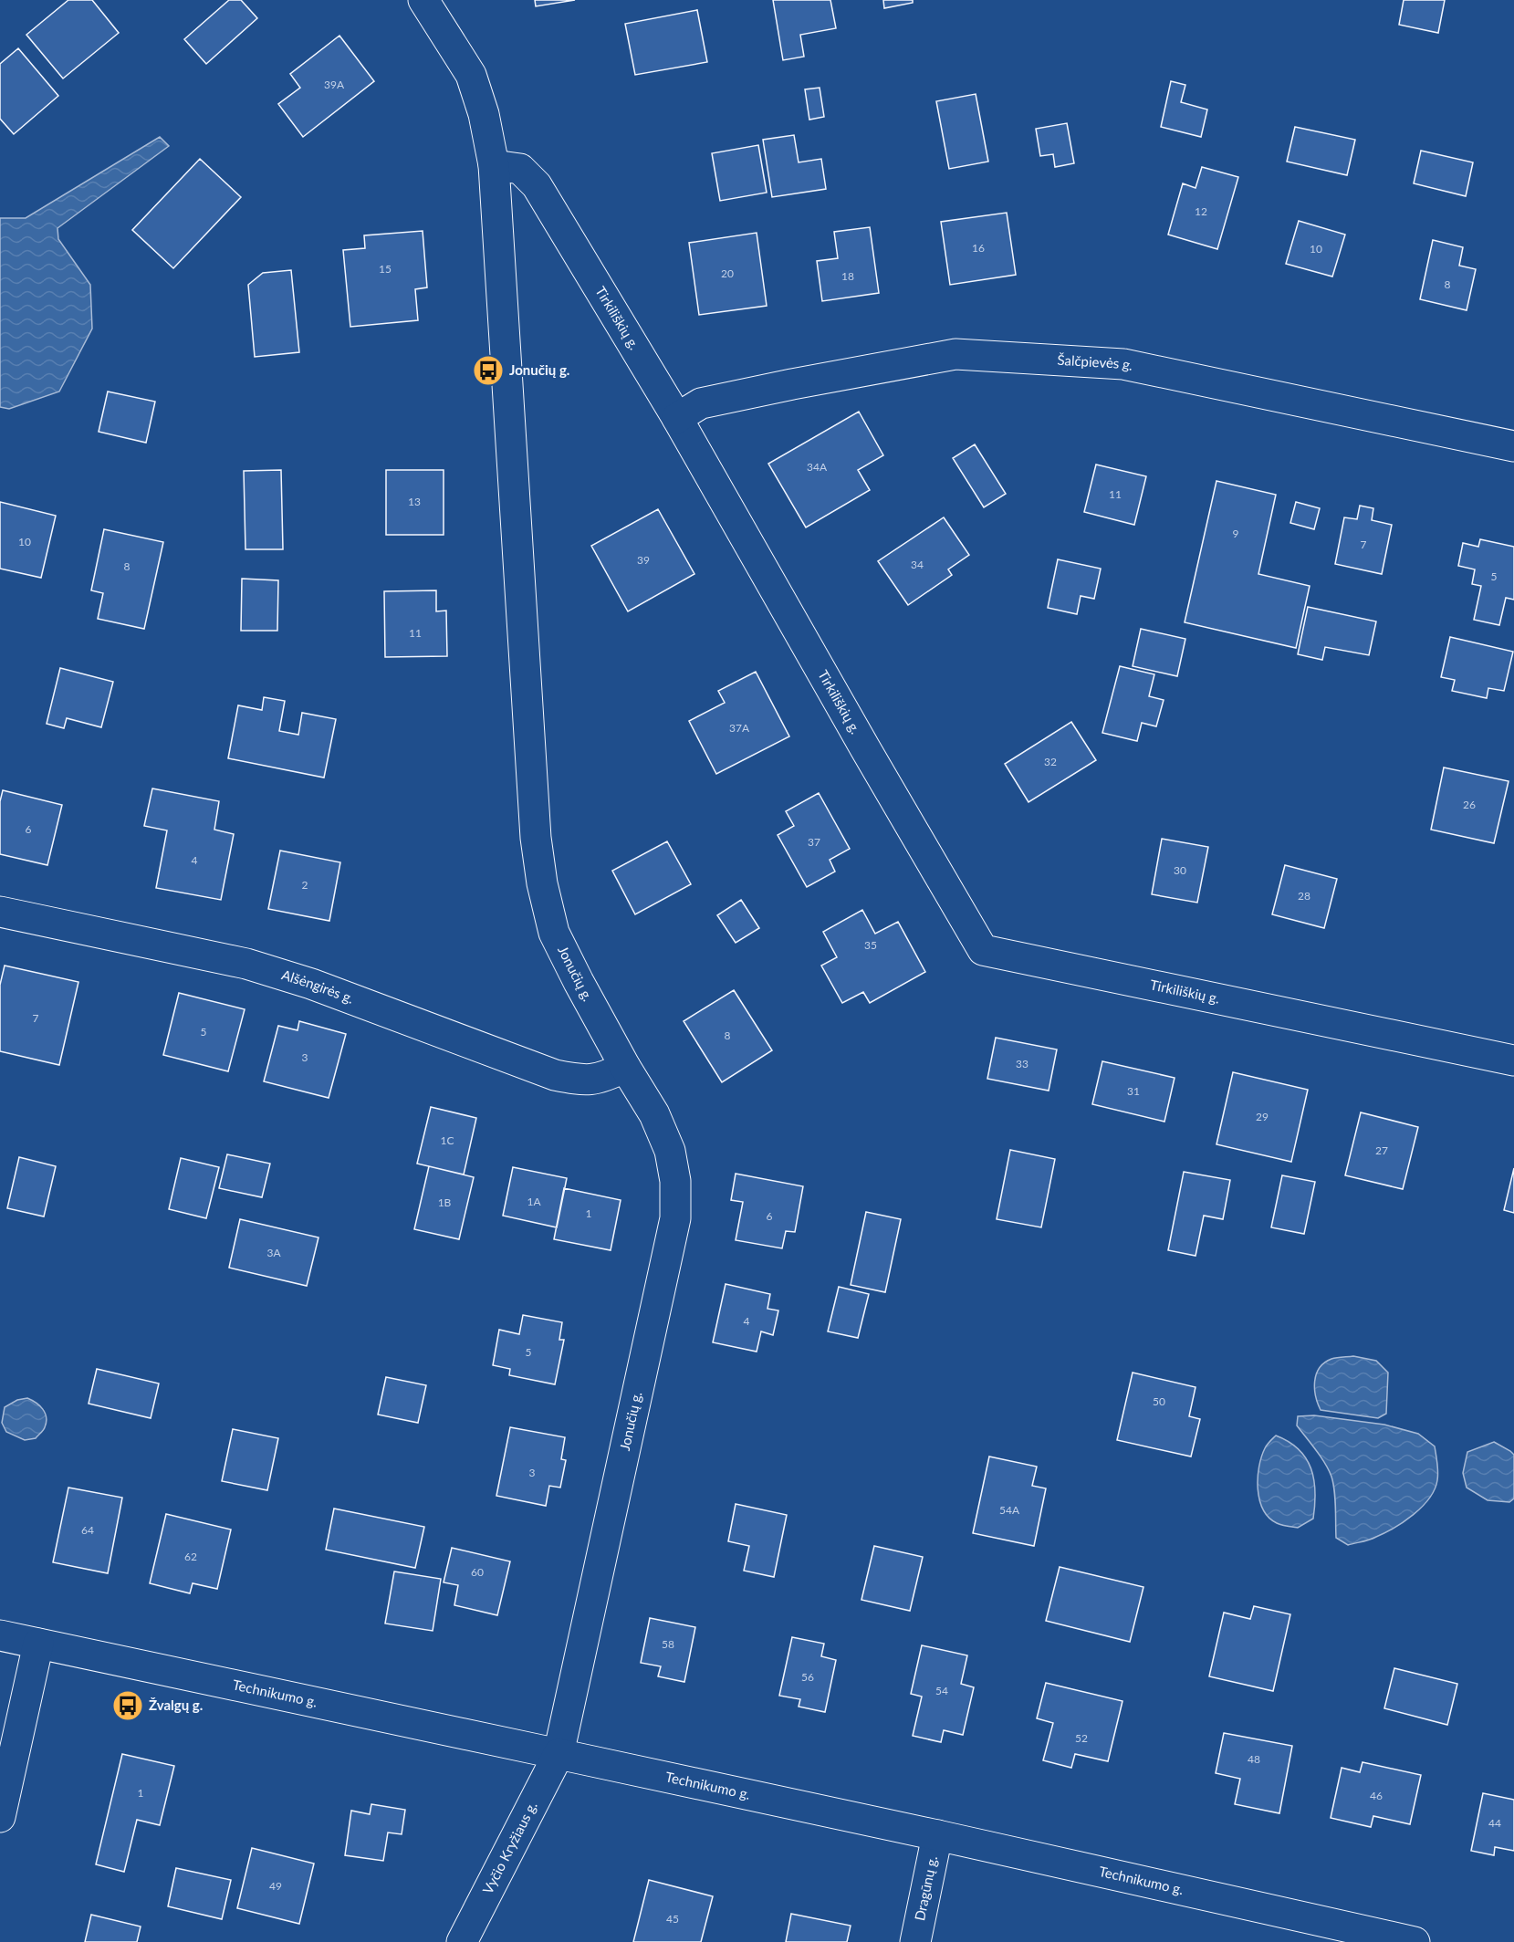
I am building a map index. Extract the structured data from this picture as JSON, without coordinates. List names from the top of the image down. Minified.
{"streets":{"street":["Tirkiliškių g.","Šalčpievės g.","Jonučių g.","Alšėngirės g.","Technikumo g.","Vyčio Kryžiaus g.","Dragūnų g."]},"crossings":[["Tirkiliškių g.","Šalčpievės g."],["Tirkiliškių g.","Jonučių g."],["Jonučių g.","Alšėngirės g."],["Jonučių g.","Technikumo g."],["Jonučių g.","Vyčio Kryžiaus g."],["Technikumo g.","Vyčio Kryžiaus g."],["Technikumo g.","Dragūnų g."]],"places":{"bus stop":["Jonučių g.","Žvalgų g."]},"house_numbers":["39A","12","16","10","15","20","18","8","34A","11","13","9","10","7","39","34","8","5","11","37A","32","26","6","37","4","30","2","28","35","7","5","8","3","33","31","29","1C","27","1A","1B","1","6","3A","4","5","50","3","54A","64","62","60","58","56","54","52","48","1","46","44","49","45"]}
